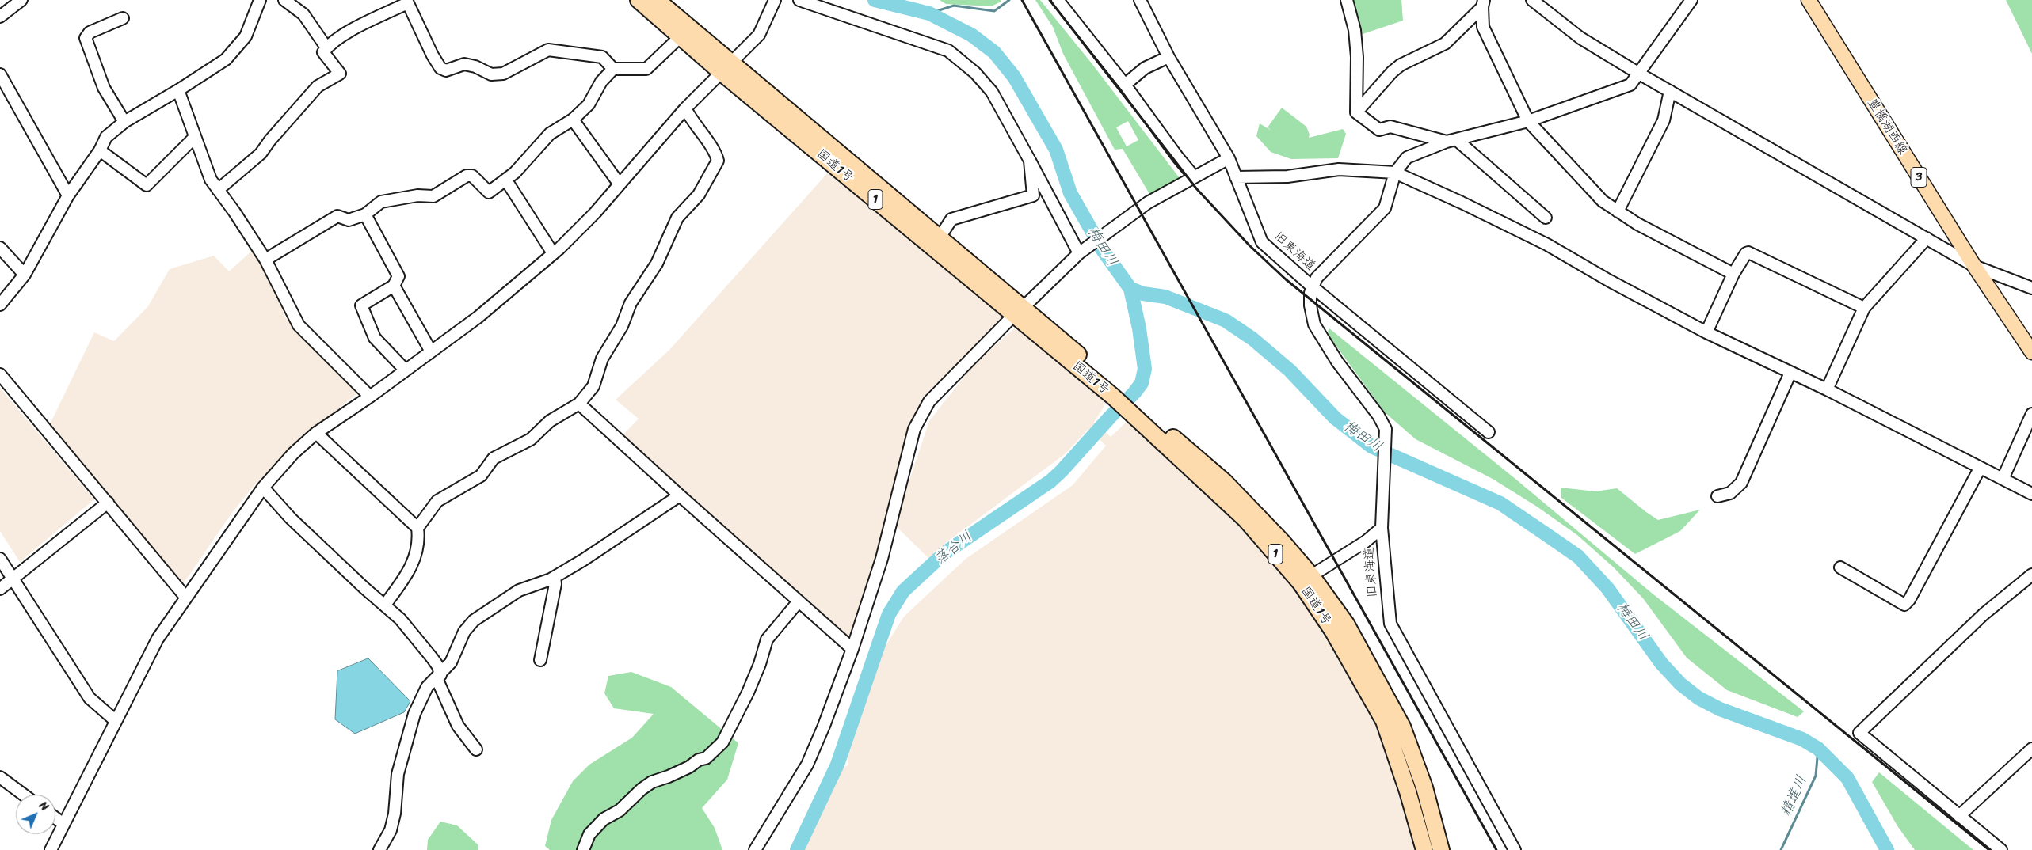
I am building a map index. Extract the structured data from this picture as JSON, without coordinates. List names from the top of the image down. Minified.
{"streets":{"highway":["国道1号","1"],"main road":["豊橋湖西線","3"],"street":["旧東海道"]},"water":["梅田川","落合川","精進川"],"north":"top right"}
